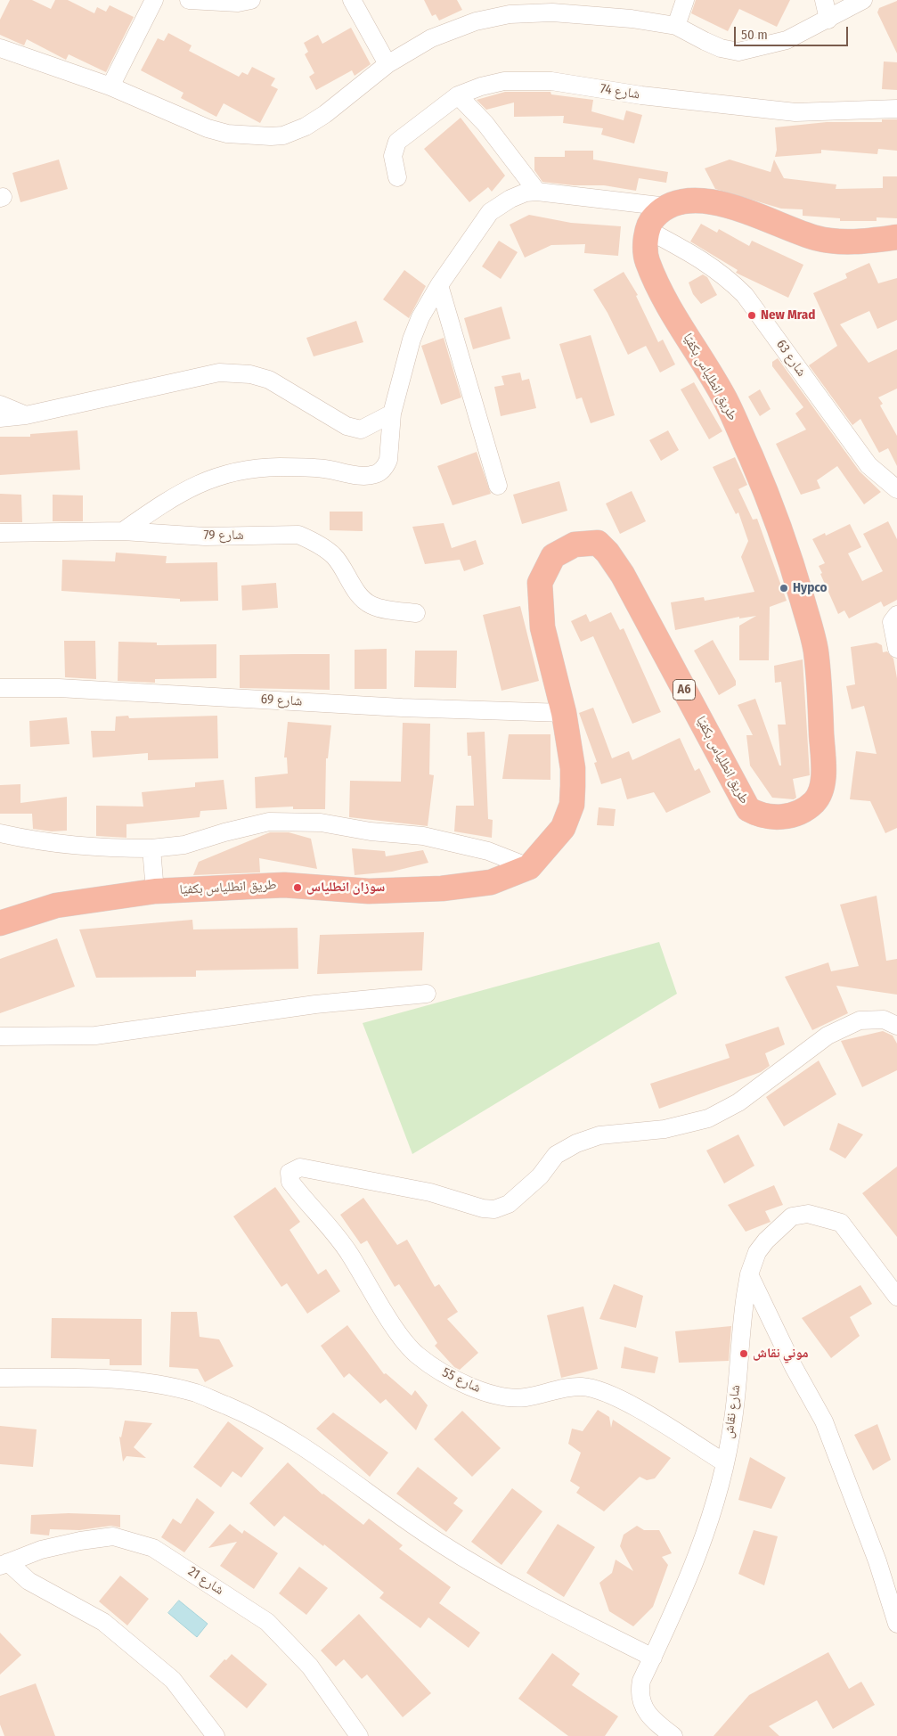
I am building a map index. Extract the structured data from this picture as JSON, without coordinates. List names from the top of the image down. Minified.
{"streets":{"highway":["طريق انطلياس بكفيّا","A6"],"street":["شارع 74","شارع 63","شارع 79","شارع 69","شارع 55","شارع نقاش","شارع 21"]},"crossings":[["شارع 63","طريق انطلياس بكفيّا"],["طريق انطلياس بكفيّا","شارع 69"],["شارع 55","شارع نقاش"]],"places":["New Mrad","Hypco","سوزان انطلياس","موني نقاش"],"scale_bar":"50 m"}
